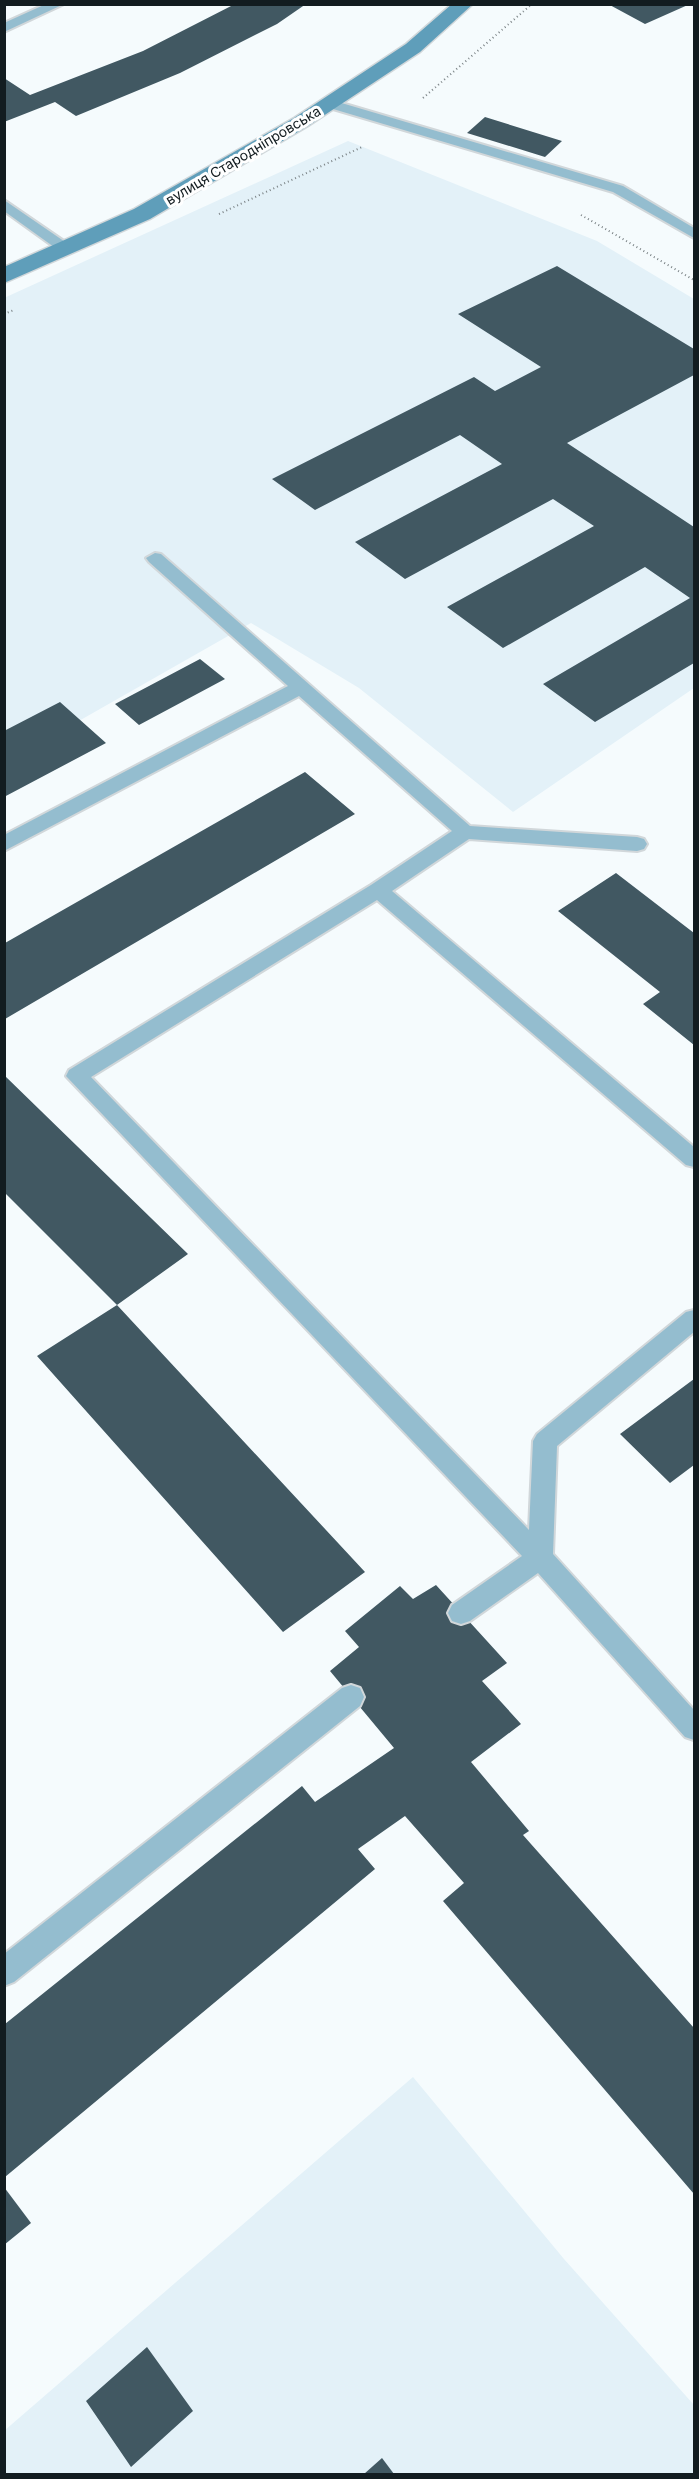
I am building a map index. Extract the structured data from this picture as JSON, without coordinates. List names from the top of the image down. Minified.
{"streets":{"street":["вулиця Стародніпровська"]}}
